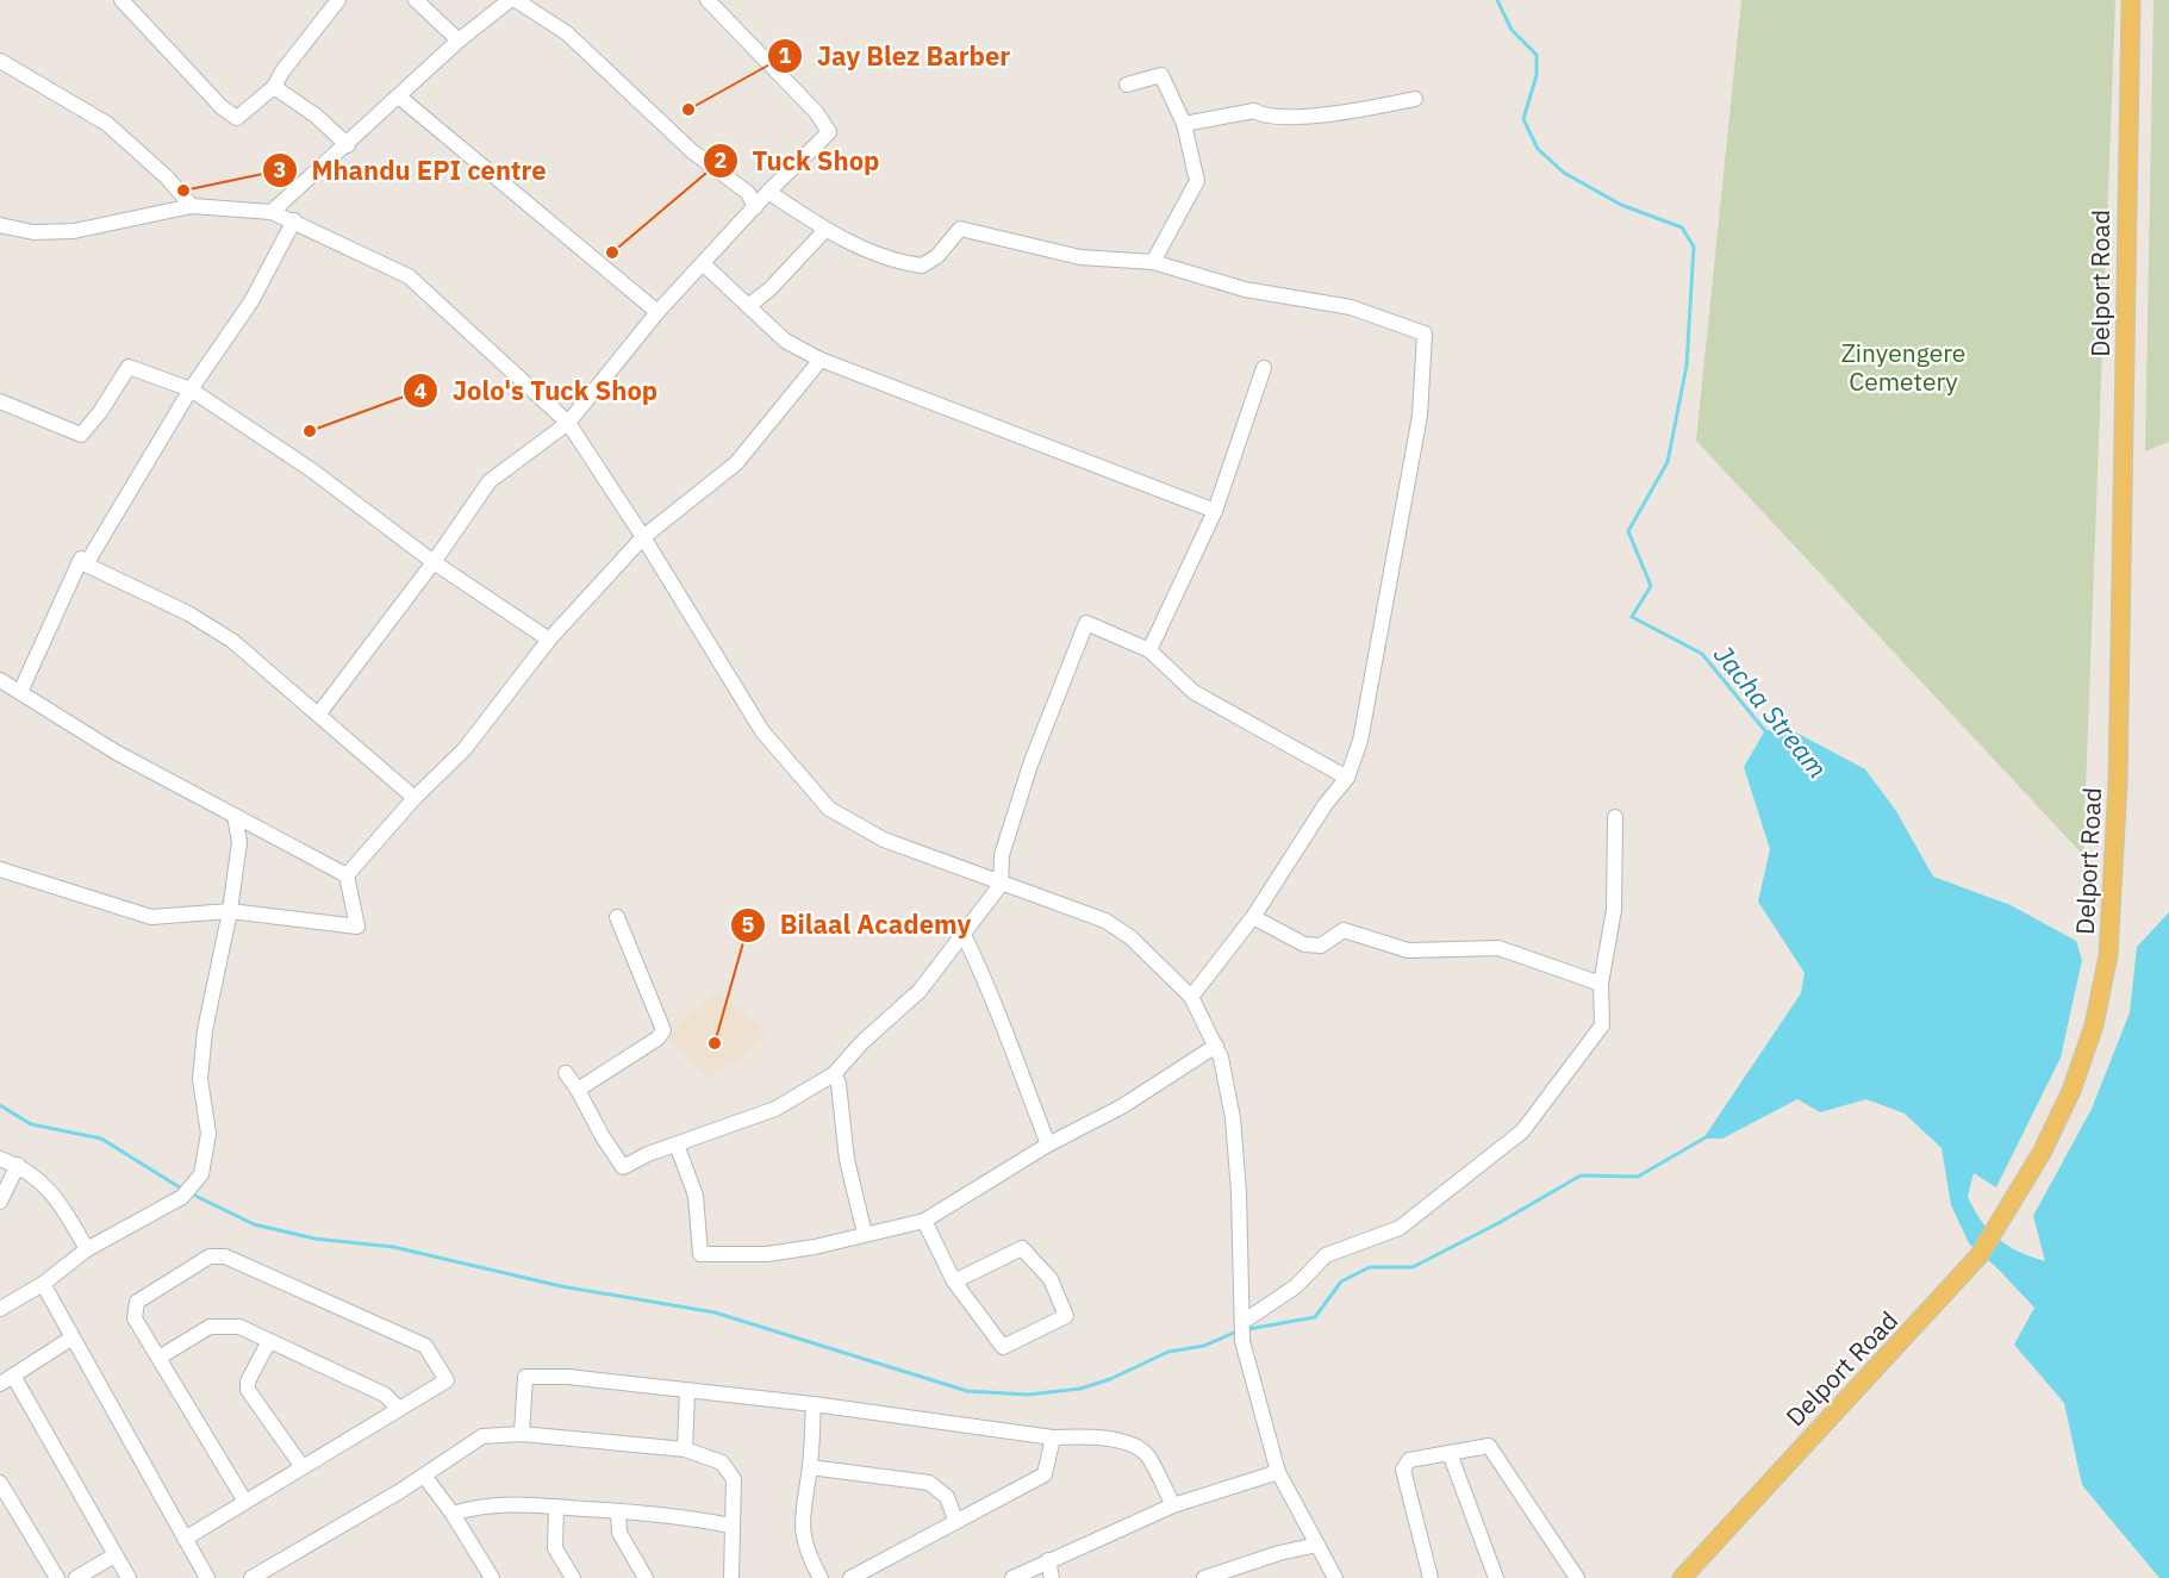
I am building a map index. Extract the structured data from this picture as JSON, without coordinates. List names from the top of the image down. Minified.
{"streets":{"main road":["Delport Road"]},"water":["Jacha Stream"],"parks":["Zinyengere Cemetery"],"places":["Jay Blez Barber","Mhandu EPI centre","Tuck Shop","Jolo's Tuck Shop","Bilaal Academy"]}
